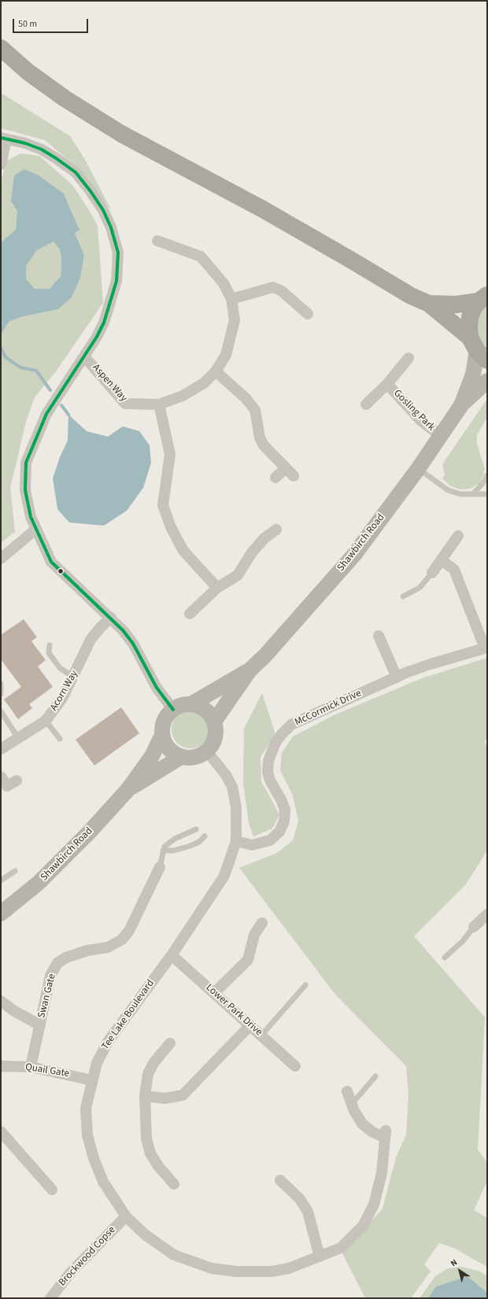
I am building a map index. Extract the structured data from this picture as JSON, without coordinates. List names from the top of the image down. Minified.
{"streets":{"main road":["Shawbirch Road"],"street":["Aspen Way","Gosling Park","Acorn Way","McCormick Drive","Swan Gate","Lower Park Drive","Tee Lake Boulevard","Quail Gate","Brockwood Copse"]},"crossings":[["Gosling Park","Shawbirch Road"],["Shawbirch Road","Tee Lake Boulevard"],["McCormick Drive","Tee Lake Boulevard"],["Swan Gate","Quail Gate"],["Lower Park Drive","Tee Lake Boulevard"],["Tee Lake Boulevard","Quail Gate"],["Tee Lake Boulevard","Brockwood Copse"]],"scale_bar":"50 m","north":"top left"}
